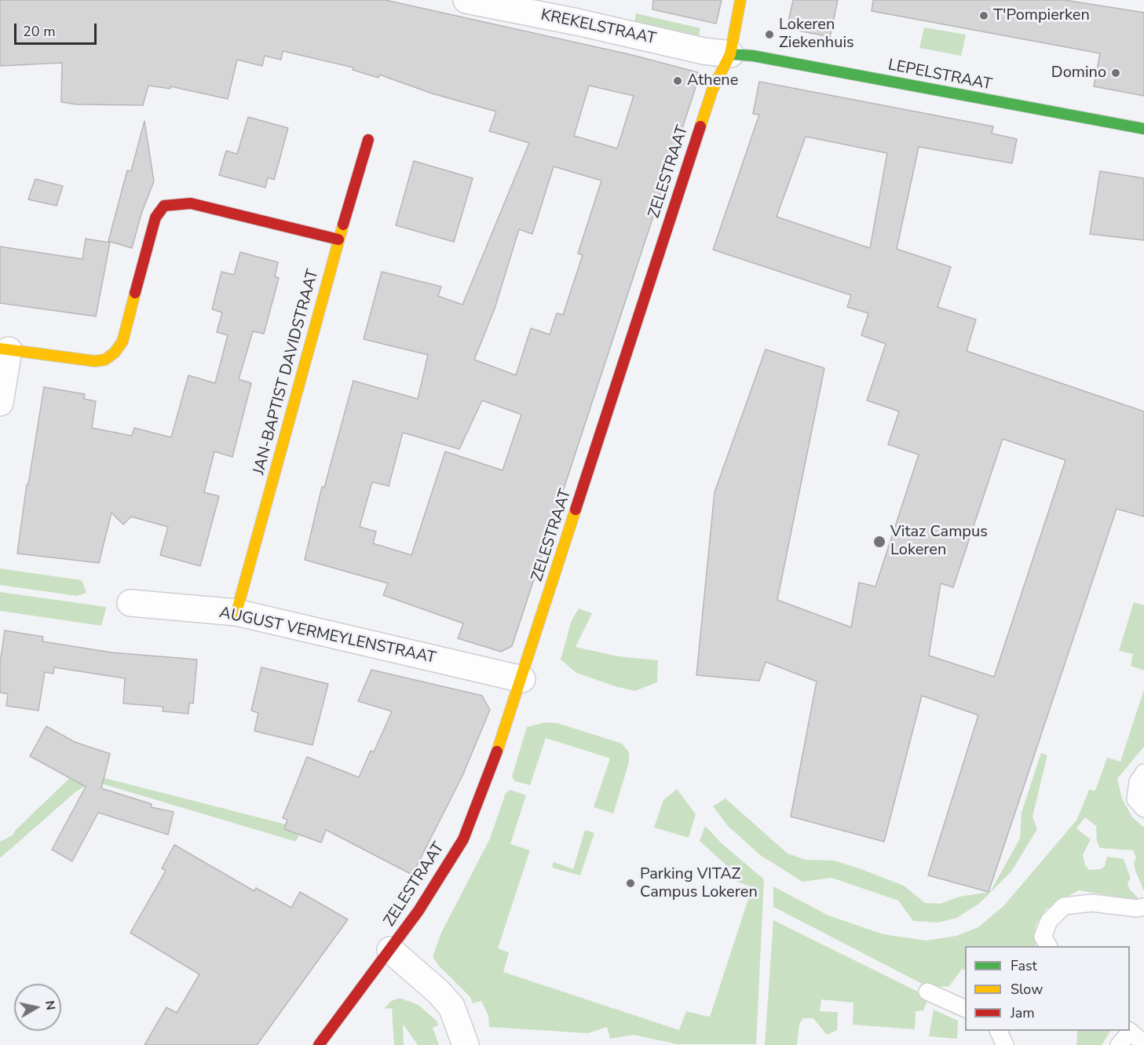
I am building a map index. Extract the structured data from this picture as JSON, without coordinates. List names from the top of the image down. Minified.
{"streets":{"street":["KREKELSTRAAT","LEPELSTRAAT","ZELESTRAAT","JAN-BAPTIST DAVIDSTRAAT","AUGUST VERMEYLENSTRAAT"]},"crossings":[["KREKELSTRAAT","LEPELSTRAAT"],["KREKELSTRAAT","ZELESTRAAT"],["LEPELSTRAAT","ZELESTRAAT"],["ZELESTRAAT","AUGUST VERMEYLENSTRAAT"],["JAN-BAPTIST DAVIDSTRAAT","AUGUST VERMEYLENSTRAAT"]],"places":["T'Pompierken","Lokeren Ziekenhuis","Domino","Athene","Vitaz Campus Lokeren","Parking VITAZ Campus Lokeren"],"legend":["Fast","Slow","Jam"],"scale_bar":"20 m","north":"right"}
